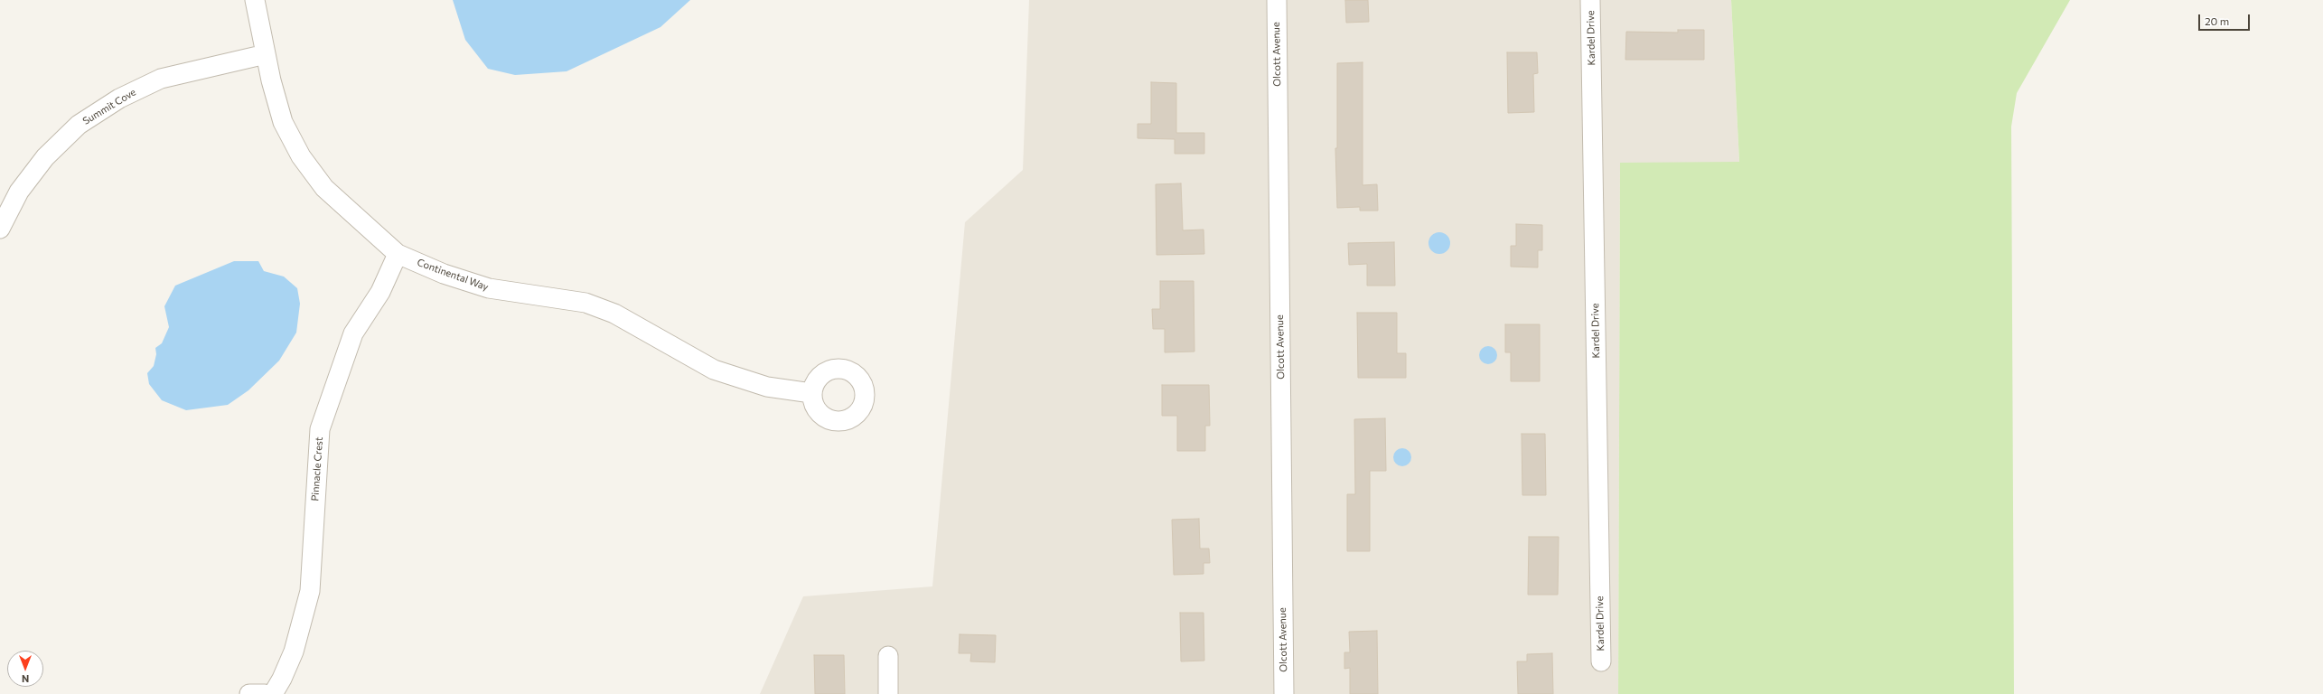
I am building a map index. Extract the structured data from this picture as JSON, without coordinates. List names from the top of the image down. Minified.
{"streets":{"street":["Kardel Drive","Olcott Avenue","Summit Cove","Continental Way","Pinnacle Crest"]},"crossings":[["Summit Cove","Continental Way"],["Continental Way","Pinnacle Crest"]],"scale_bar":"20 m","north":"bottom"}
